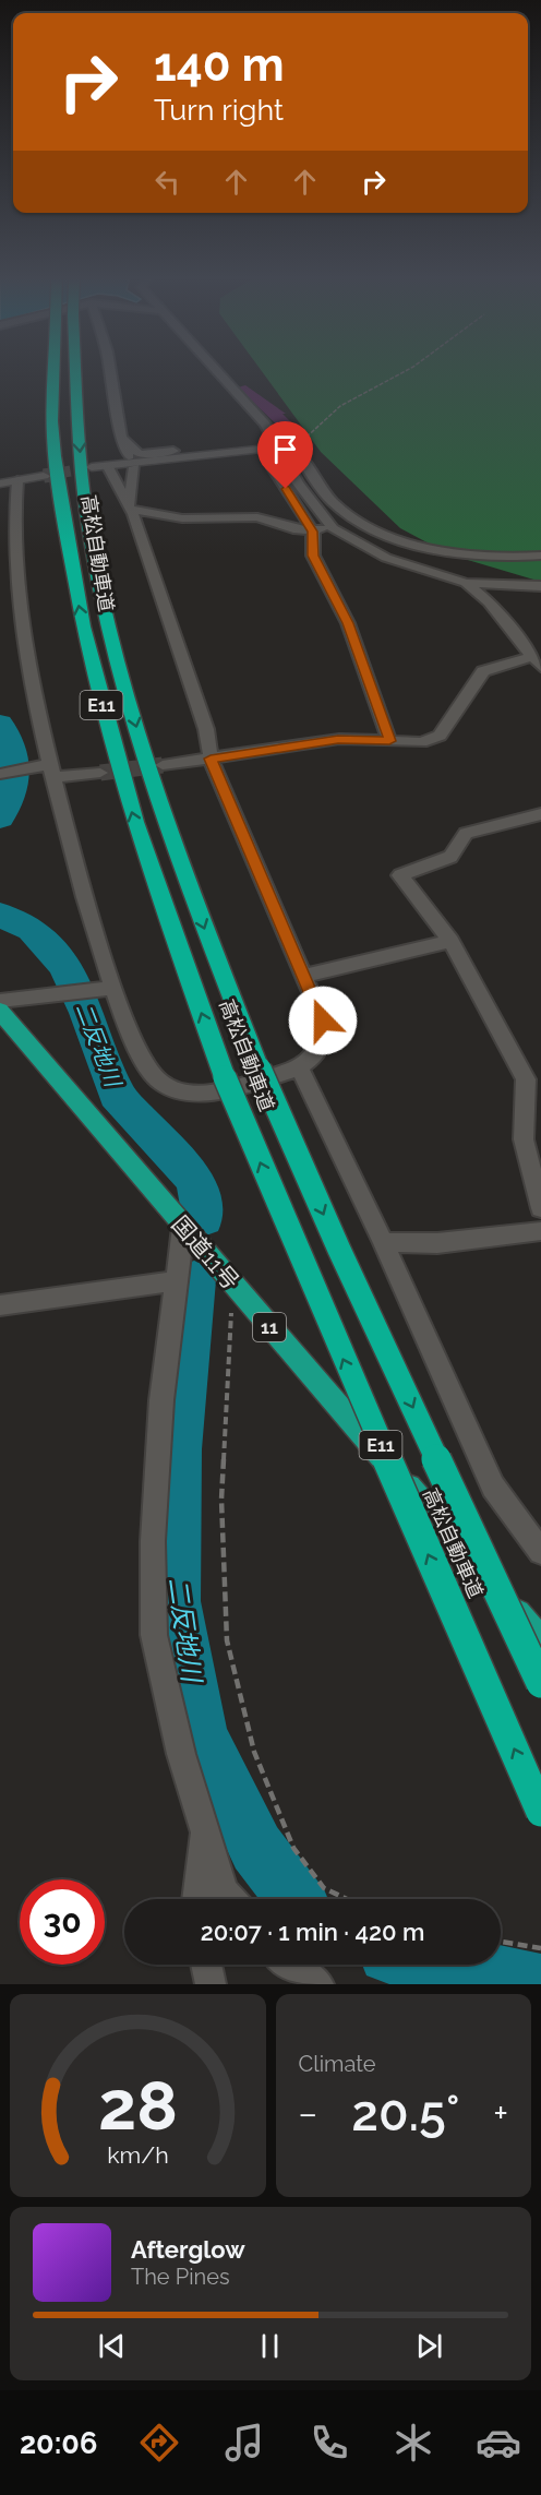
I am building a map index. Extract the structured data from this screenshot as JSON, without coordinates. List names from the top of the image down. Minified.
{"streets":{"highway":["高松自動車道","E11","国道11号","11"]},"water":["二反地川"],"page":{"turn":["140 m","Turn right"],"limit":"30","trip":"20:07 · 1 min · 420 m","tile":"Climate","heat":["−","20.5°","+"],"song":["Afterglow","The Pines"],"tabs":"20:06","gauge":["28","km/h"]}}
